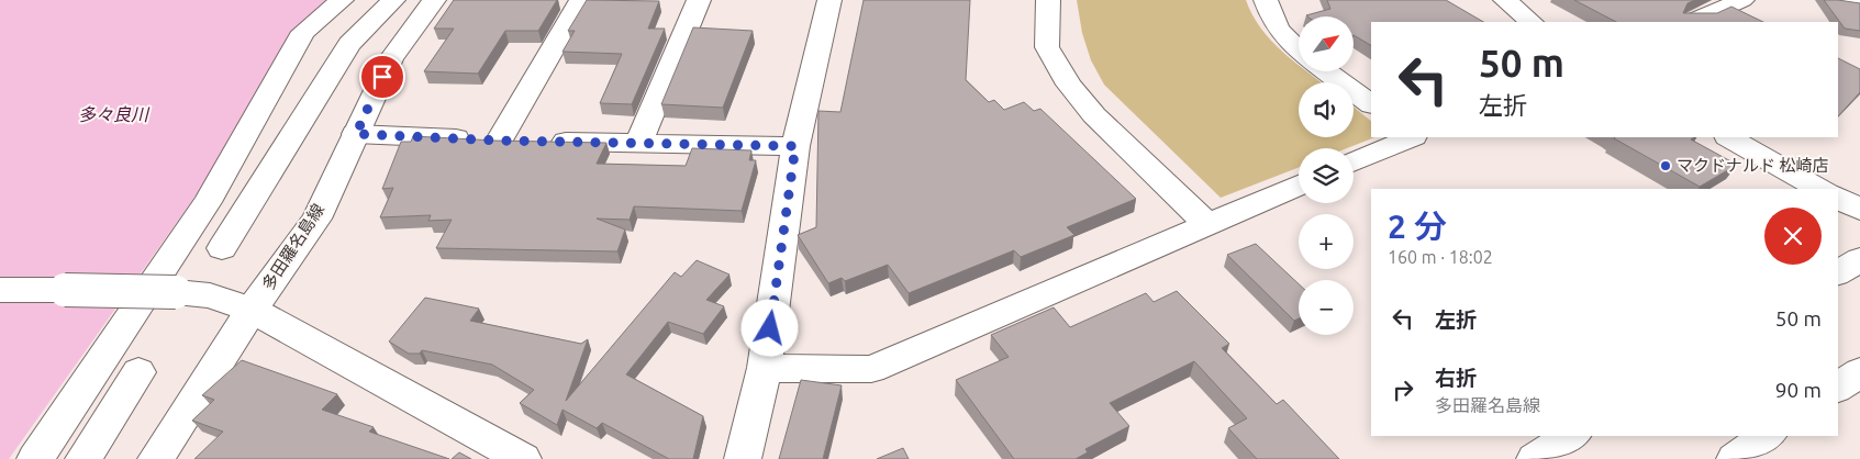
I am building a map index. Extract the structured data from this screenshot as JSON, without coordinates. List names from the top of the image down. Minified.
{"streets":{"main road":["多田羅名島線"]},"water":["多々良川"],"places":["マクドナルド 松崎店"],"north":"top right","page":{"map_buttons":["+","−"],"turn":["50 m","左折"],"heading":["2 分","160 m · 18:02"],"list":[{"name":"左折","value":"50 m"},{"name":"右折","note":"多田羅名島線","value":"90 m"}]}}
